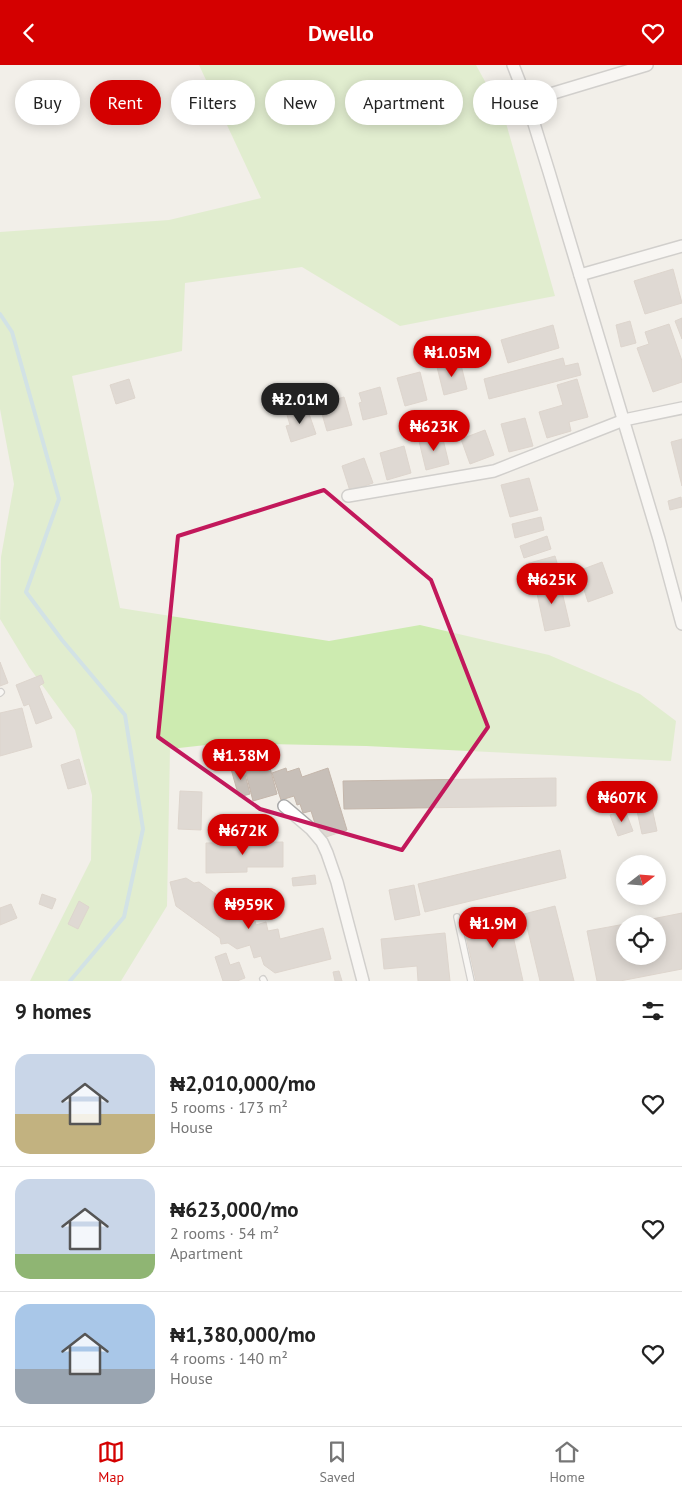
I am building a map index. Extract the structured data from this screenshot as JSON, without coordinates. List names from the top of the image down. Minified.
{"north":"right","page":{"header":"Dwello","chip":["Buy","Rent","Filters","New","Apartment","House"],"price":["₦1.05M","₦2.01M","₦623K","₦625K","₦1.38M","₦607K","₦672K","₦959K","₦1.9M"],"heading":"9 homes","list":[{"name":"₦2,010,000/mo","note":"5 rooms · 173 m² · House"},{"name":"₦623,000/mo","note":"2 rooms · 54 m² · Apartment"},{"name":"₦1,380,000/mo","note":"4 rooms · 140 m² · House"}],"tabs":["Map","Saved","Home"]}}
